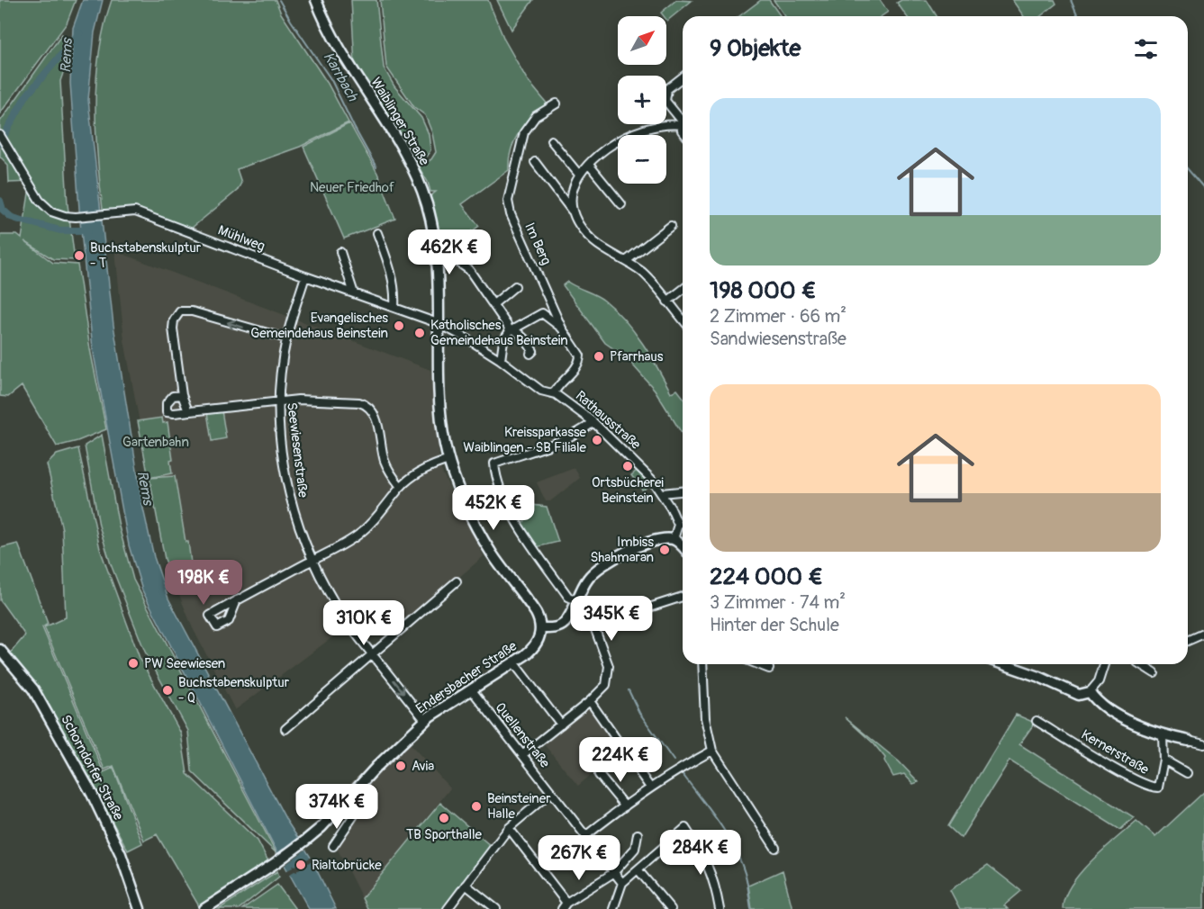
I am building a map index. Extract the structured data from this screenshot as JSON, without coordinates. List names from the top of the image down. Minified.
{"streets":{"street":["Waiblinger Straße","Mühlweg","Im Berg","Rathausstraße","Seewiesenstraße","Endersbacher Straße","Quellenstraße","Kernerstraße","Schorndorfer Straße"]},"crossings":[["Waiblinger Straße","Mühlweg"],["Waiblinger Straße","Endersbacher Straße"],["Mühlweg","Im Berg"],["Mühlweg","Rathausstraße"],["Mühlweg","Seewiesenstraße"],["Im Berg","Rathausstraße"],["Seewiesenstraße","Endersbacher Straße"],["Endersbacher Straße","Quellenstraße"]],"water":["Rems","Karrbach"],"parks":["Neuer Friedhof","Gartenbahn"],"places":["Buchstabenskulptur - T","Evangelisches Gemeindehaus Beinstein","Katholisches Gemeindehaus Beinstein","Pfarrhaus","Kreissparkasse Waiblingen - SB Filiale","Ortsbücherei Beinstein","Imbiss Shahmaran","PW Seewiesen","Buchstabenskulptur - Q","Avia","Beinsteiner Halle","TB Sporthalle","Rialtobrücke"],"north":"top right","page":{"map_buttons":["+","−"],"heading":"9 Objekte","list":[{"name":"198 000 €","note":"2 Zimmer · 66 m² · Sandwiesenstraße"},{"name":"224 000 €","note":"3 Zimmer · 74 m² · Hinter der Schule"}],"price":["462K €","452K €","198K €","345K €","310K €","224K €","374K €","284K €","267K €"]}}
